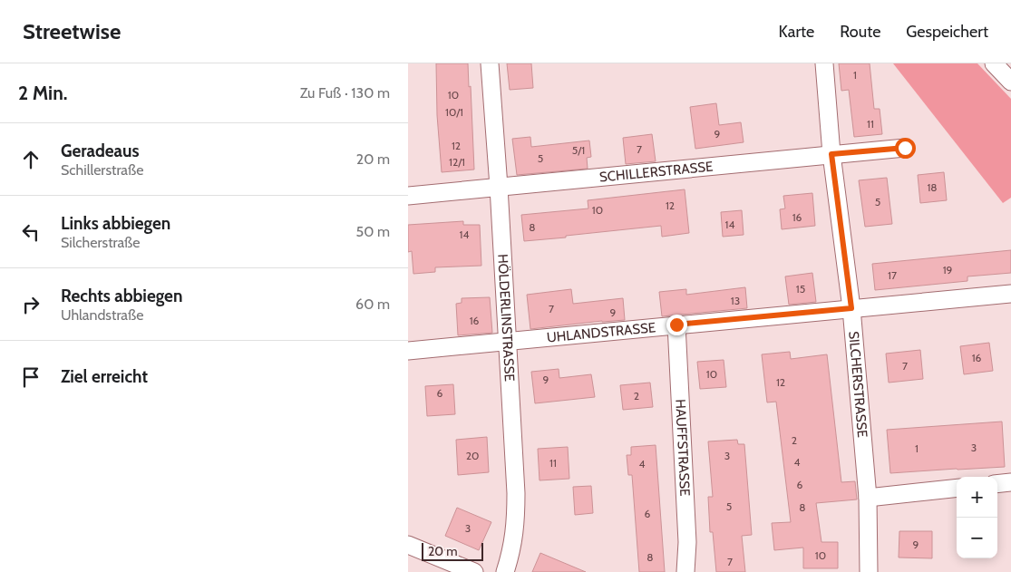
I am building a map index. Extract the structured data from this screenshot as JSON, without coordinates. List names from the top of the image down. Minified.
{"streets":{"street":["SCHILLERSTRASSE","HÖLDERLINSTRASSE","UHLANDSTRASSE","SILCHERSTRASSE","HAUFFSTRASSE"]},"crossings":[["SCHILLERSTRASSE","HÖLDERLINSTRASSE"],["SCHILLERSTRASSE","SILCHERSTRASSE"],["HÖLDERLINSTRASSE","UHLANDSTRASSE"],["UHLANDSTRASSE","SILCHERSTRASSE"],["UHLANDSTRASSE","HAUFFSTRASSE"]],"house_numbers":["1","10","10/1","11","9","12","7","5/1","5","12/1","18","5","12","10","16","14","8","14","19","17","15","13","7","9","16","16","7","10","9","12","6","2","2","3","1","20","3","4","11","4","6","5","8","6","3","9","10","8","7"],"scale_bar":"20 m","page":{"header":"Streetwise","nav":["Karte","Route","Gespeichert"],"heading":["2 Min.","Zu Fuß · 130 m"],"list":[["Geradeaus","Schillerstraße","20 m"],["Links abbiegen","Silcherstraße","50 m"],["Rechts abbiegen","Uhlandstraße","60 m"],"Ziel erreicht"],"map_buttons":["+","−"],"scale":"20 m"}}
